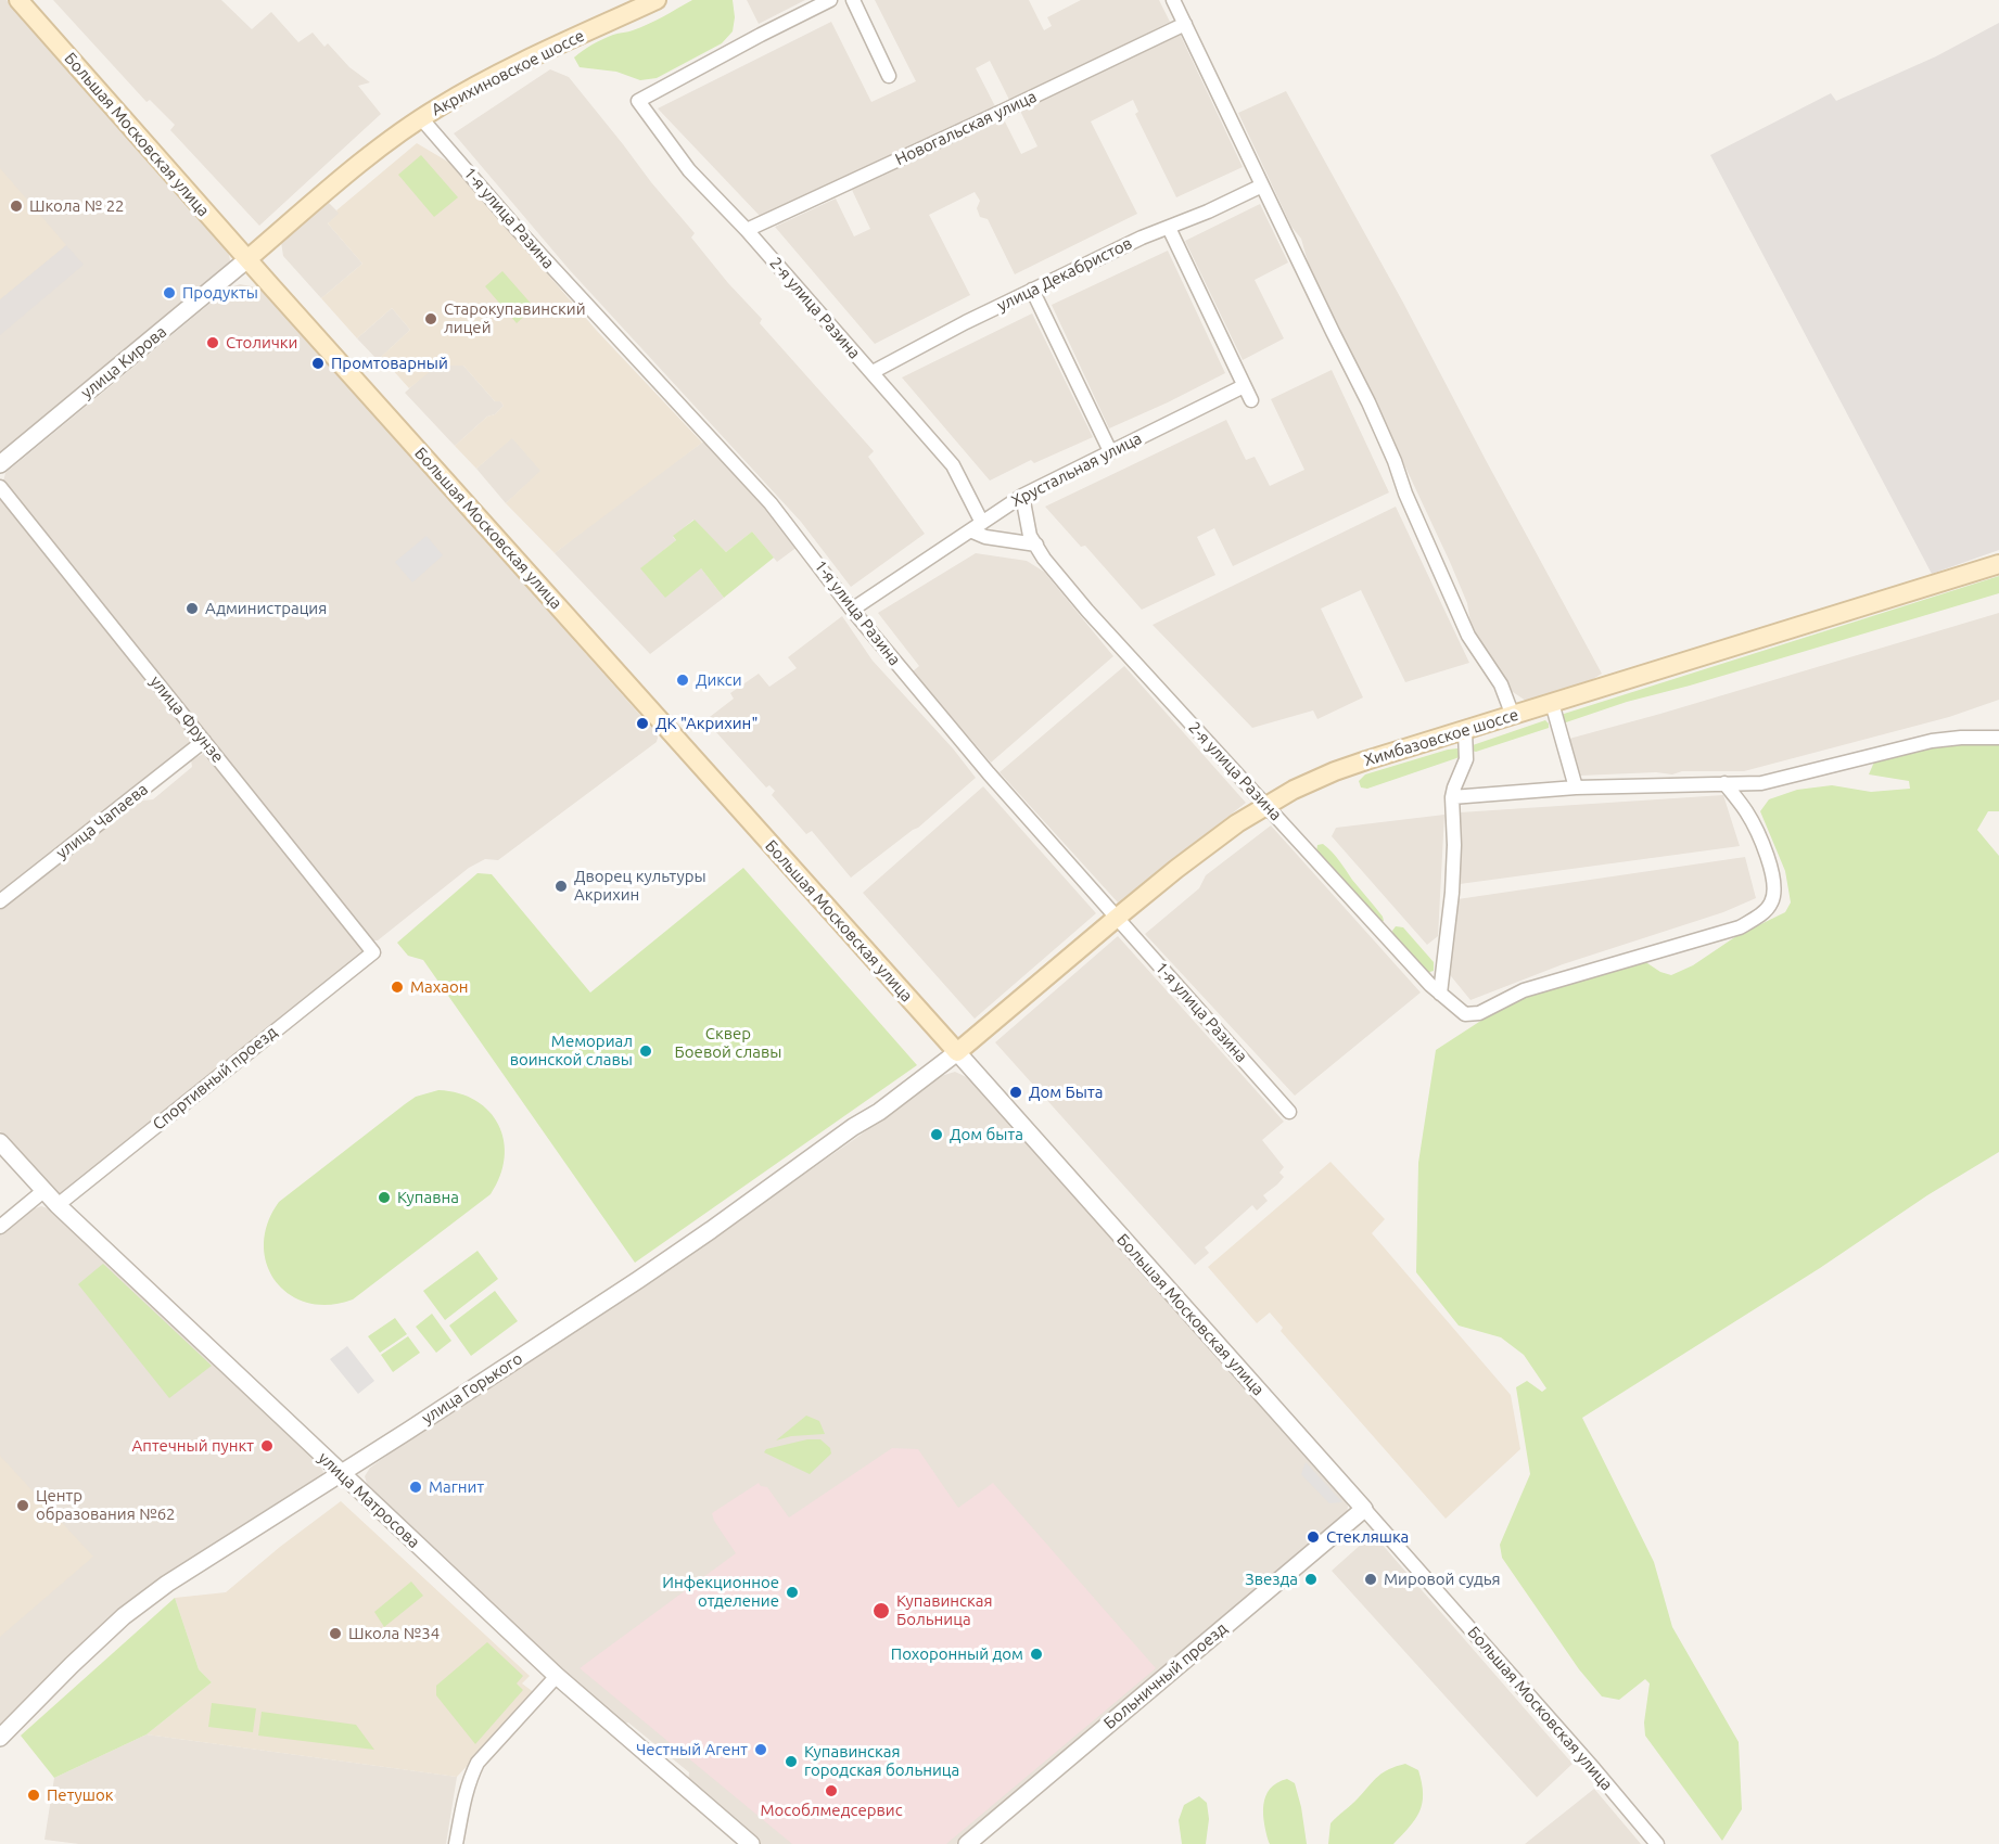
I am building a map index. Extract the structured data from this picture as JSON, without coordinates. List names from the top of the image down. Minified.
{"streets":{"main road":["Акрихиновское шоссе","Большая Московская улица","Химбазовское шоссе"],"street":["Новогальская улица","1-я улица Разина","улица Декабристов","2-я улица Разина","улица Кирова","Хрустальная улица","улица Фрунзе","улица Чапаева","Спортивный проезд","улица Горького","улица Матросова","Больничный проезд"]},"crossings":[["Акрихиновское шоссе","Большая Московская улица"],["Акрихиновское шоссе","1-я улица Разина"],["Акрихиновское шоссе","улица Кирова"],["Новогальская улица","2-я улица Разина"],["Большая Московская улица","улица Кирова"],["Большая Московская улица","Химбазовское шоссе"],["Большая Московская улица","улица Горького"],["Большая Московская улица","Больничный проезд"],["1-я улица Разина","Хрустальная улица"],["1-я улица Разина","Химбазовское шоссе"],["улица Декабристов","2-я улица Разина"],["2-я улица Разина","Хрустальная улица"],["2-я улица Разина","Химбазовское шоссе"],["улица Фрунзе","улица Чапаева"],["улица Фрунзе","Спортивный проезд"],["Химбазовское шоссе","улица Горького"],["Спортивный проезд","улица Матросова"],["улица Горького","улица Матросова"]],"parks":["Сквер Боевой славы"],"places":["Школа № 22","Продукты","Старокупавинский лицей","Столички","Промтоварный","Администрация","Дикси","ДК \"Акрихин\"","Дворец культуры Акрихин","Махаон","Мемориал воинской славы","Дом Быта","Дом быта","Купавна","Аптечный пункт","Магнит","Центр образования №62","Стекляшка","Звезда","Мировой судья","Инфекционное отделение","Купавинская Больница","Школа №34","Похоронный дом","Честный Агент","Купавинская городская больница","Мособлмедсервис","Петушок"]}
